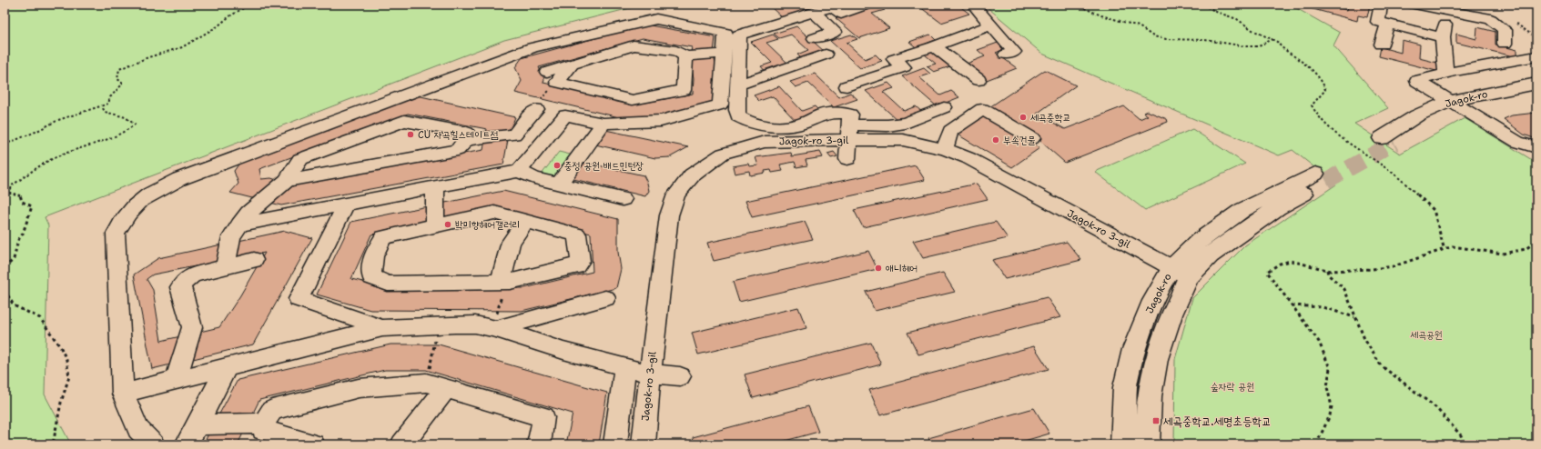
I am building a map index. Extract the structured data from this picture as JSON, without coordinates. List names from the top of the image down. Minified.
{"streets":{"main road":["Jagok-ro"],"street":["Jagok-ro 3-gil"]},"crossings":[["Jagok-ro","Jagok-ro 3-gil"]],"parks":["세곡공원","숲자락 공원"],"places":{"other":["세곡중학교","CU 자곡힐스테이트점","부속건물","중정 공원 배드민턴장","박미향헤어갤러리","애니헤어"],"transit":["세곡중학교.세명초등학교"]}}
